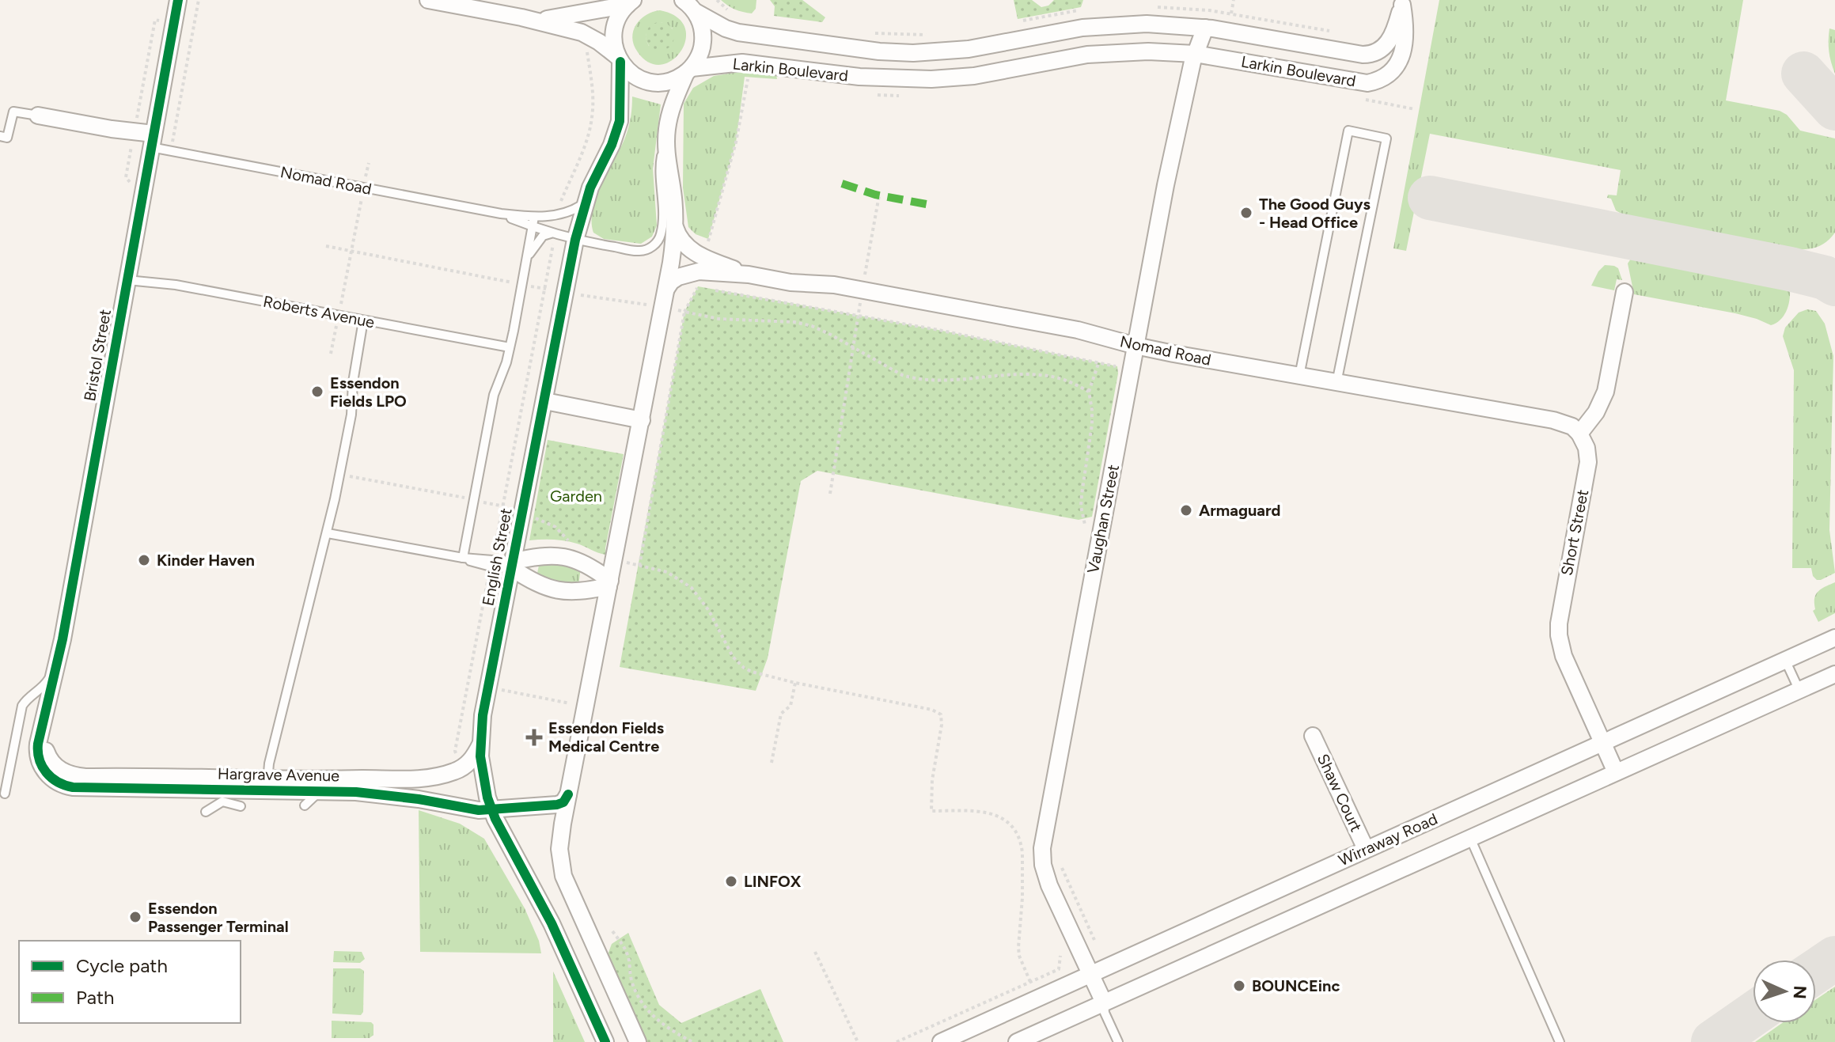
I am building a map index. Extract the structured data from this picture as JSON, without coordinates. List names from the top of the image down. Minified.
{"streets":{"street":["Larkin Boulevard","Nomad Road","Bristol Street","Vaughan Street","Short Street","English Street","Hargrave Avenue","Shaw Court","Wirraway Road"],"lane":["Roberts Avenue"]},"crossings":[["Larkin Boulevard","Vaughan Street"],["Larkin Boulevard","English Street"],["Nomad Road","Bristol Street"],["Nomad Road","Vaughan Street"],["Nomad Road","Short Street"],["Nomad Road","English Street"],["Roberts Avenue","Bristol Street"],["Bristol Street","Hargrave Avenue"],["Vaughan Street","Wirraway Road"],["Short Street","Wirraway Road"],["English Street","Hargrave Avenue"],["Shaw Court","Wirraway Road"]],"parks":["Garden"],"places":{"other":["The Good Guys - Head Office","Essendon Fields LPO","Armaguard","Kinder Haven","LINFOX","Essendon Passenger Terminal","BOUNCEinc"],"health":["Essendon Fields Medical Centre"]},"legend":["Cycle path","Path"],"north":"right"}
